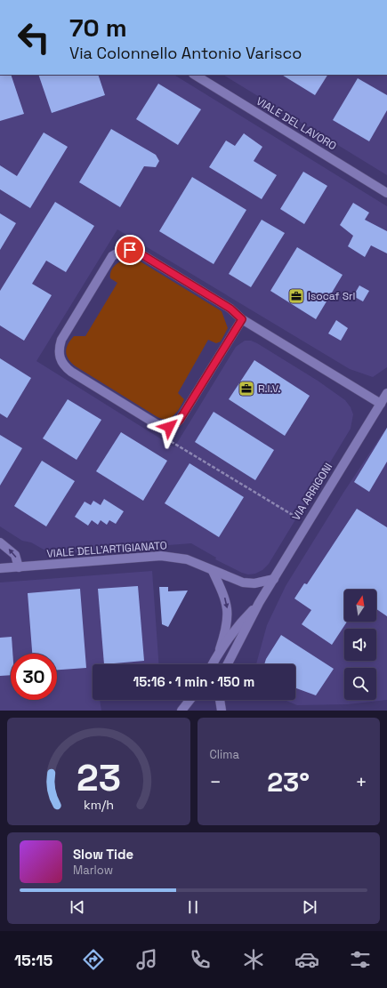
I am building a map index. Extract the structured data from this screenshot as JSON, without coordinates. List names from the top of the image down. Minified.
{"streets":{"street":["VIALE DEL LAVORO","VIA ARRIGONI","VIALE DELL'ARTIGIANATO"]},"crossings":[["VIA ARRIGONI","VIALE DELL'ARTIGIANATO"]],"places":{"office":["Isocaf Srl","R.I.V."]},"north":"top","page":{"turn":["70 m","Via Colonnello Antonio Varisco"],"limit":"30","trip":"15:16 · 1 min · 150 m","tile":"Clima","heat":["−","23°","+"],"song":["Slow Tide","Marlow"],"tabs":"15:15","gauge":["23","km/h"]}}
